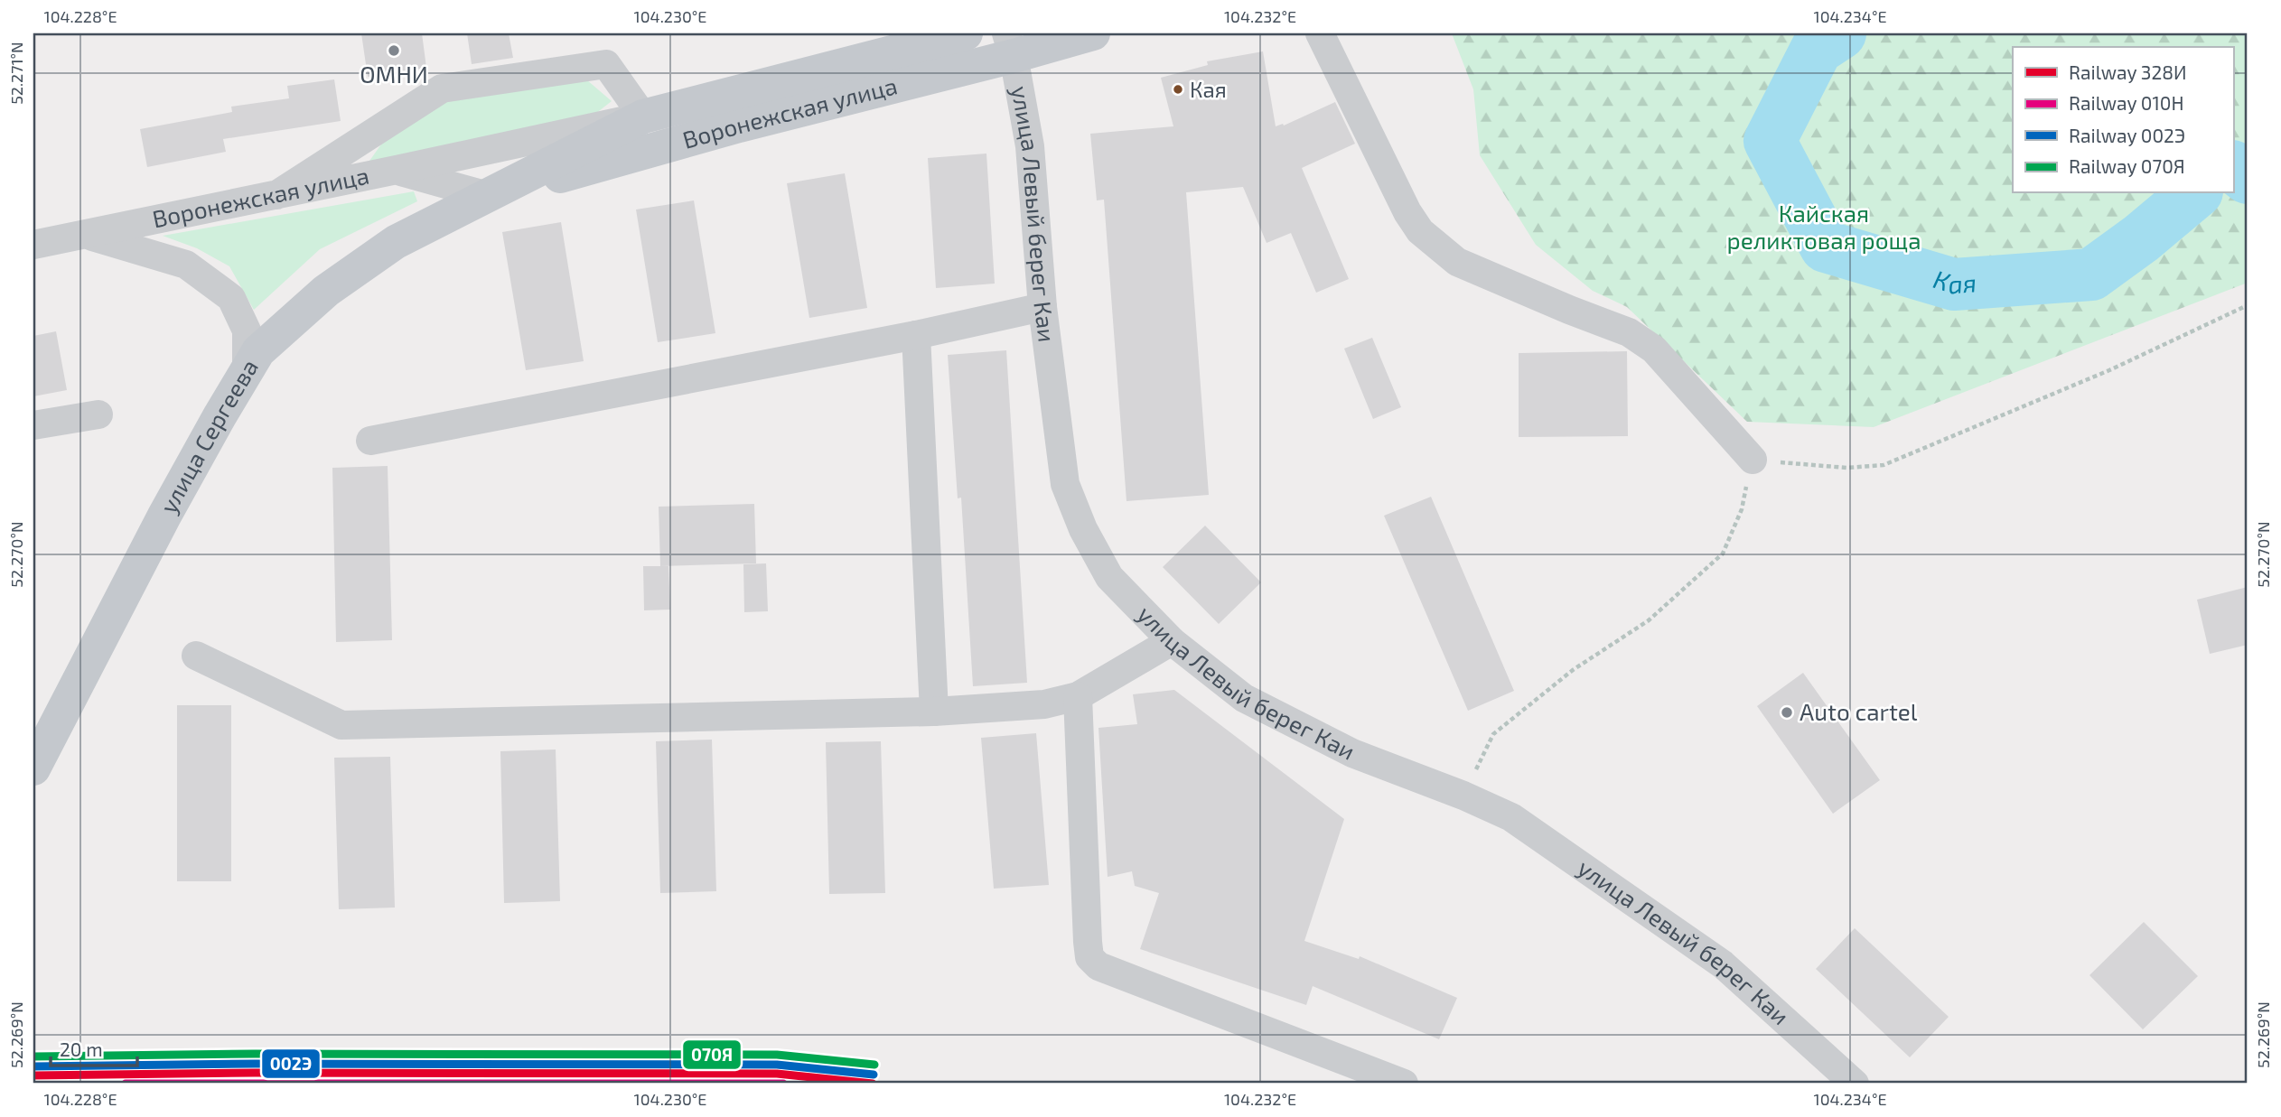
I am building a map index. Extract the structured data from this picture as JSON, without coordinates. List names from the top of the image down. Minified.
{"streets":{"main road":["Воронежская улица","улица Сергеева"],"street":["улица Левый берег Каи"]},"crossings":[["Воронежская улица","улица Левый берег Каи"],["Воронежская улица","улица Сергеева"]],"water":["Кая"],"parks":["Кайская реликтовая роща"],"places":["ОМНИ","Кая","Auto cartel"],"lines":["rail line 070Я","rail line 002Э","rail line 328И","rail line 010Н"],"legend":["Railway 328И","Railway 010Н","Railway 002Э","Railway 070Я"],"scale_bar":"20 m","coordinates":["104.228°E","104.230°E","104.232°E","104.234°E","52.271°N","52.270°N","52.269°N"]}
